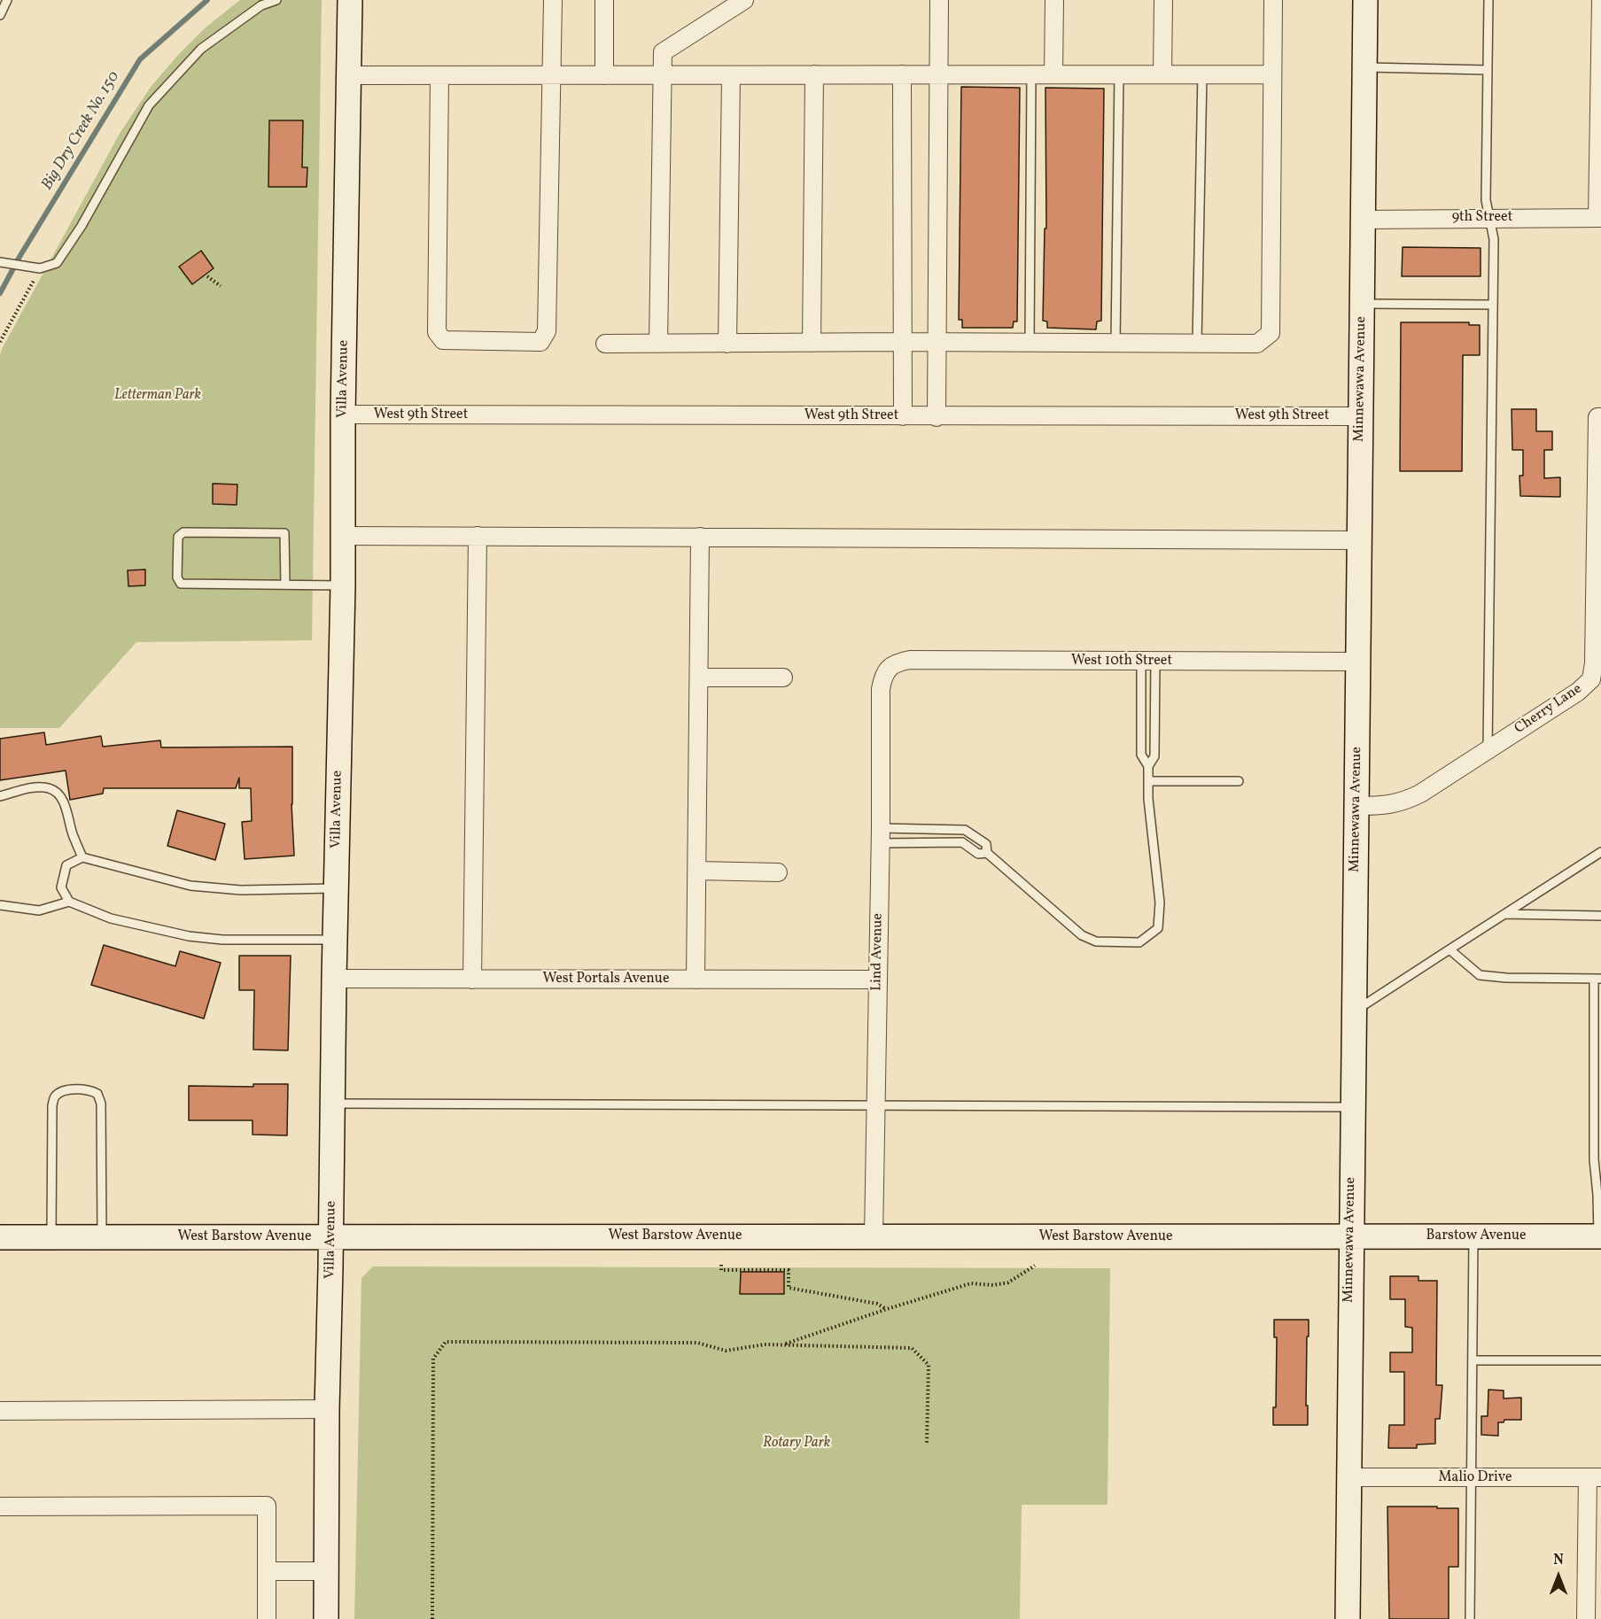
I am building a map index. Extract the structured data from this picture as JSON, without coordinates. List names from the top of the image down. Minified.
{"streets":{"main road":["Villa Avenue","Minnewawa Avenue","West Barstow Avenue","Barstow Avenue"],"street":["9th Street","West 9th Street","West 10th Street","Cherry Lane","Lind Avenue","West Portals Avenue","Malio Drive"]},"crossings":[["9th Street","Minnewawa Avenue"],["Villa Avenue","West 9th Street"],["Villa Avenue","West Portals Avenue"],["Villa Avenue","West Barstow Avenue"],["Minnewawa Avenue","West 9th Street"],["Minnewawa Avenue","West 10th Street"],["Minnewawa Avenue","Cherry Lane"],["Minnewawa Avenue","West Barstow Avenue"],["Minnewawa Avenue","Barstow Avenue"],["Minnewawa Avenue","Malio Drive"],["West 10th Street","Lind Avenue"],["Lind Avenue","West Portals Avenue"],["Lind Avenue","West Barstow Avenue"],["West Barstow Avenue","Barstow Avenue"]],"water":["Big Dry Creek No. 150"],"parks":["Letterman Park","Rotary Park"],"north":"top"}
